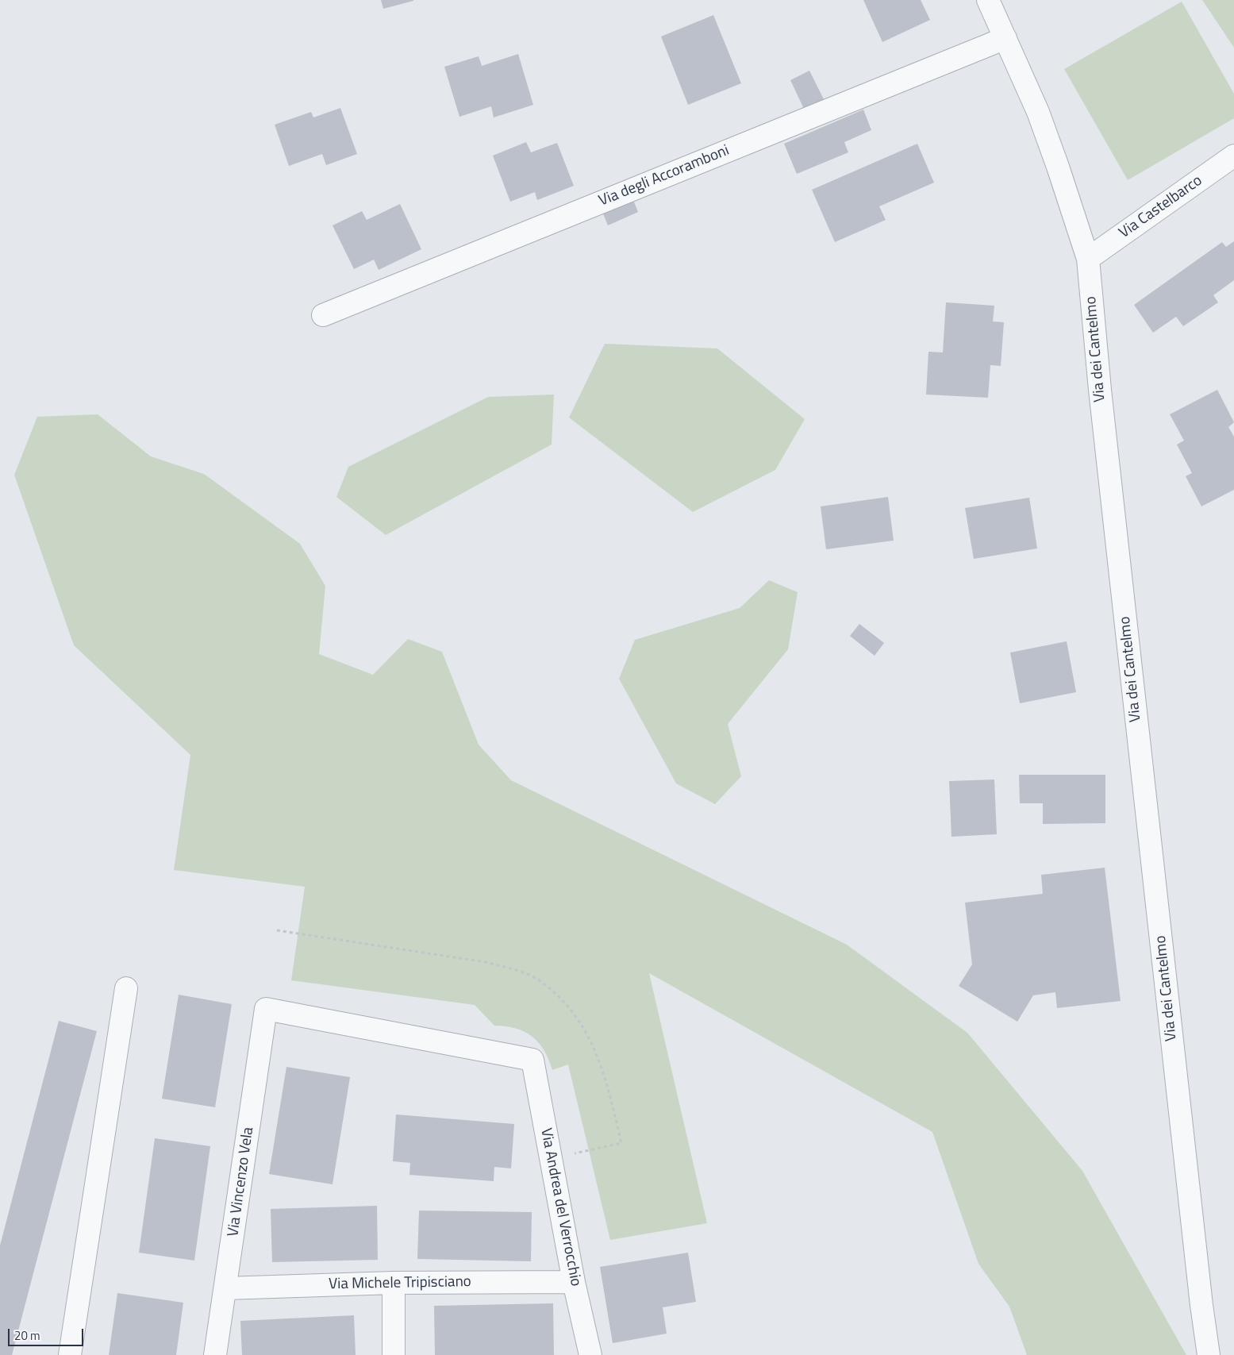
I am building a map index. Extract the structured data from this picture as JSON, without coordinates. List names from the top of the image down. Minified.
{"streets":{"street":["Via degli Accoramboni","Via Castelbarco","Via dei Cantelmo","Via Vincenzo Vela","Via Andrea del Verrocchio","Via Michele Tripisciano"]},"crossings":[["Via degli Accoramboni","Via dei Cantelmo"],["Via Castelbarco","Via dei Cantelmo"],["Via Vincenzo Vela","Via Andrea del Verrocchio"],["Via Vincenzo Vela","Via Michele Tripisciano"],["Via Andrea del Verrocchio","Via Michele Tripisciano"]],"scale_bar":"20 m"}
